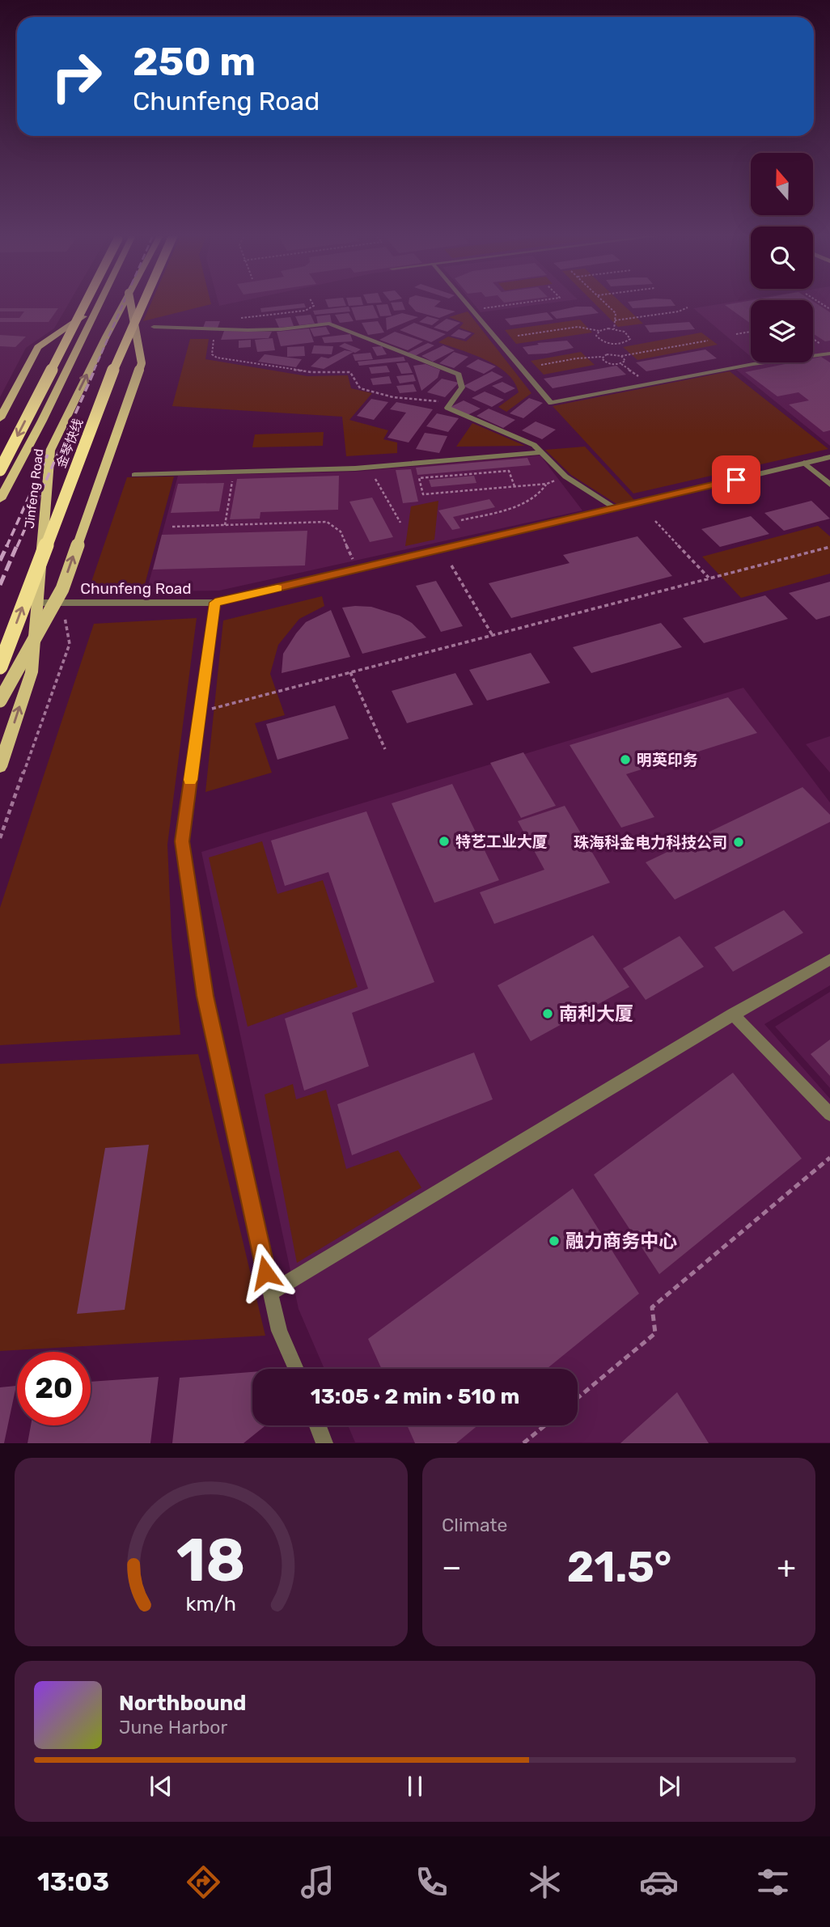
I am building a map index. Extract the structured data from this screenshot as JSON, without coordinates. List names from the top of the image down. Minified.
{"streets":{"highway":["金琴快线"],"main road":["Jinfeng Road"],"street":["Chunfeng Road"]},"crossings":[["Jinfeng Road","Chunfeng Road"]],"places":["明英印务","特艺工业大厦","珠海科金电力科技公司","南利大厦","融力商务中心"],"north":"top","page":{"turn":["250 m","Chunfeng Road"],"limit":"20","trip":"13:05 · 2 min · 510 m","tile":"Climate","heat":["−","21.5°","+"],"song":["Northbound","June Harbor"],"tabs":"13:03","gauge":["18","km/h"]}}
